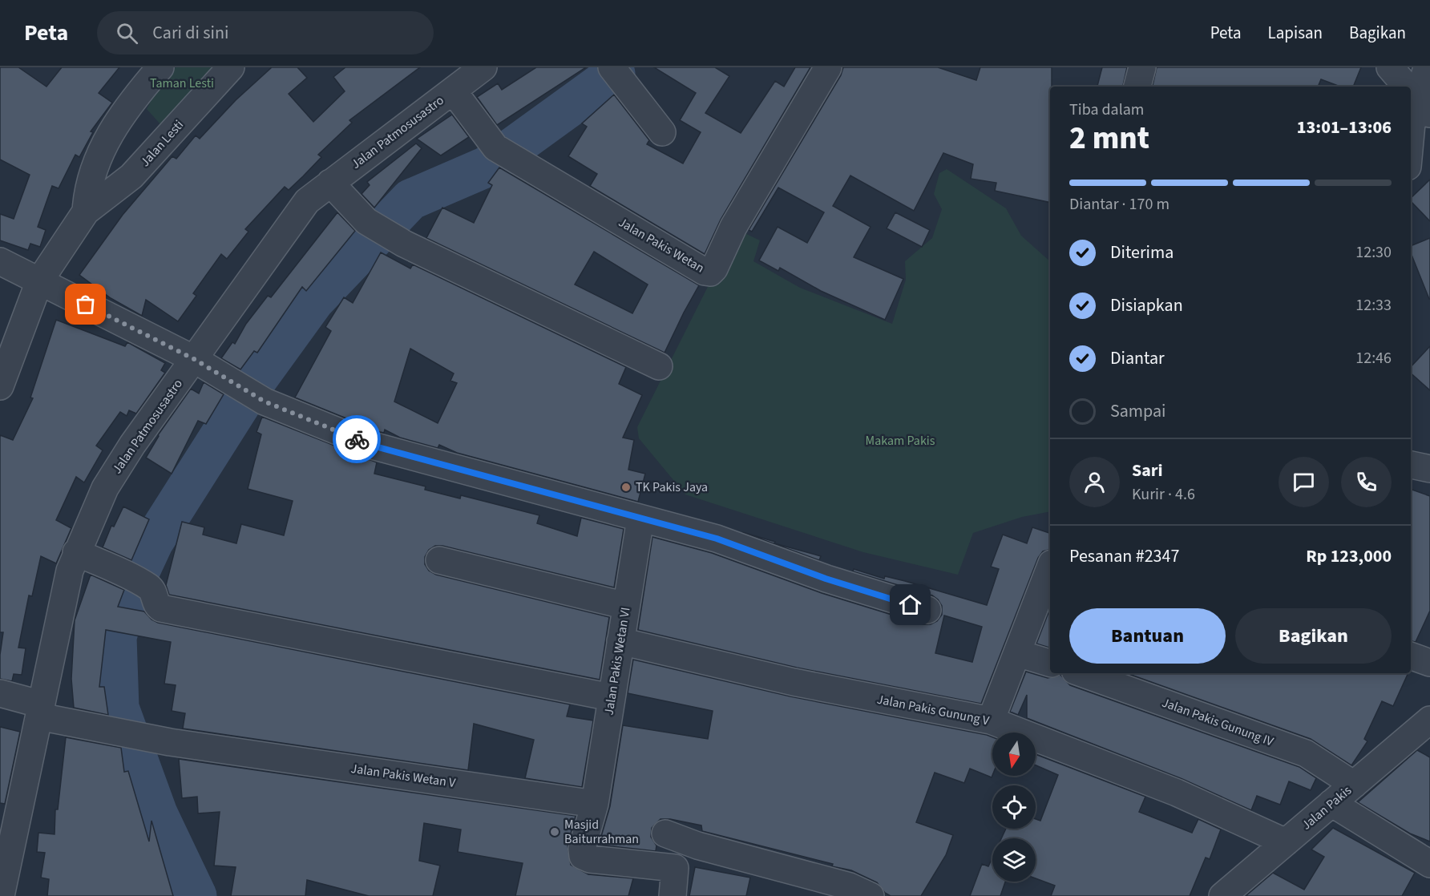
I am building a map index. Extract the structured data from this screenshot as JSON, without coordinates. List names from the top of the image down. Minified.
{"streets":{"street":["Jalan Patmosusastro","Jalan Lesti","Jalan Pakis Wetan","Jalan Pakis Wetan VI","Jalan Pakis Gunung V","Jalan Pakis Gunung IV","Jalan Pakis Wetan V","Jalan Pakis"]},"crossings":[["Jalan Patmosusastro","Jalan Pakis Wetan"],["Jalan Patmosusastro","Jalan Pakis Wetan V"],["Jalan Pakis Wetan VI","Jalan Pakis Gunung V"],["Jalan Pakis Wetan VI","Jalan Pakis Wetan V"],["Jalan Pakis Gunung V","Jalan Pakis"],["Jalan Pakis Gunung IV","Jalan Pakis"]],"parks":["Taman Lesti","Makam Pakis"],"places":["TK Pakis Jaya","Masjid Baiturrahman"],"north":"bottom","page":{"header":"Peta","search":"Cari di sini","nav":["Peta","Lapisan","Bagikan"],"heading":["2 mnt","Tiba dalam","13:01–13:06"],"panel":["Sari","Kurir · 4.6","Pesanan #2347","Rp 123,000"],"bar":"Diantar · 170 m","list":[["Diterima","12:30"],["Disiapkan","12:33"],["Diantar","12:46"],"Sampai"],"buttons":["Bantuan","Bagikan"]}}
